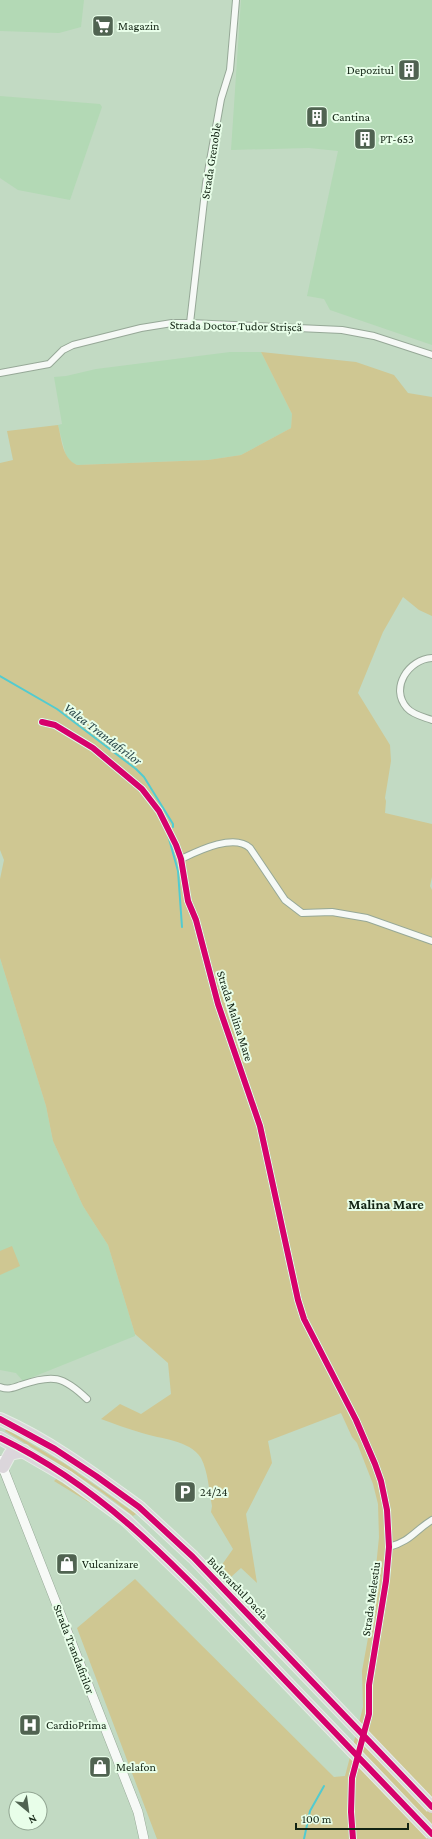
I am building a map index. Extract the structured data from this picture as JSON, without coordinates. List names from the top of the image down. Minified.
{"streets":{"highway":["Bulevardul Dacia"],"main road":["Strada Trandafirilor"],"street":["Strada Grenoble","Strada Doctor Tudor Strișcă","Strada Malina Mare","Strada Melestiu"]},"crossings":[["Strada Grenoble","Strada Doctor Tudor Strișcă"],["Strada Malina Mare","Strada Melestiu"]],"districts":["Malina Mare"],"water":["Valea Trandafirilor"],"places":{"supermarket":["Magazin"],"building":["Depozitul","Cantina","PT-653"],"parking":["24/24"],"shop":["Vulcanizare","Melafon"],"hospital":["CardioPrima"]},"scale_bar":"100 m","north":"bottom right"}
